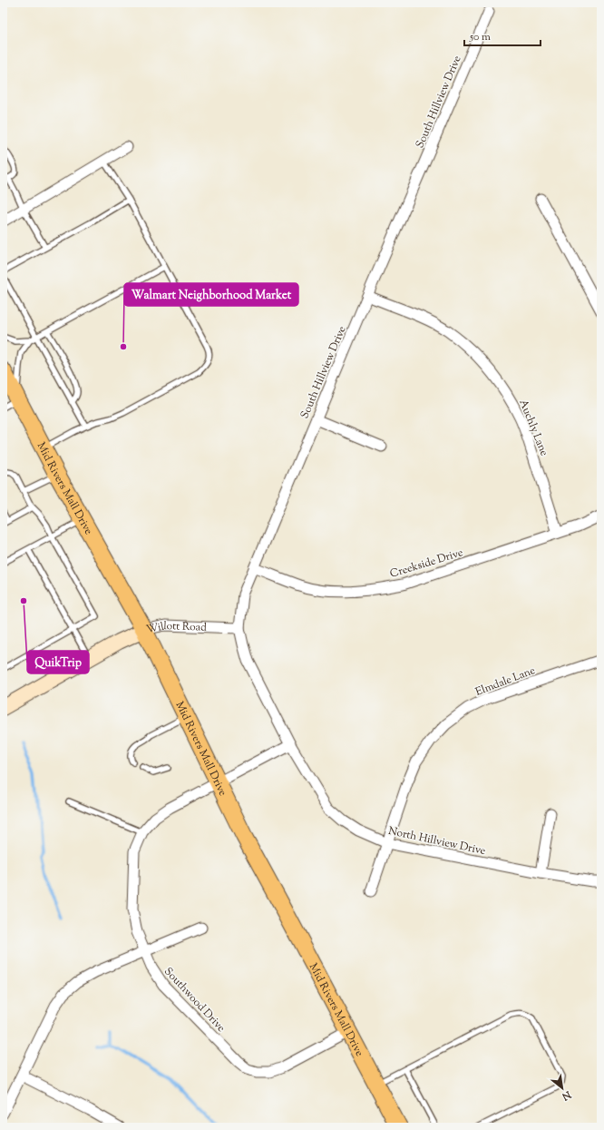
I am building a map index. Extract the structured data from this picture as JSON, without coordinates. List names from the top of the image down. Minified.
{"streets":{"main road":["Mid Rivers Mall Drive","Willott Road"],"street":["South Hillview Drive","Auchly Lane","Creekside Drive","Elmdale Lane","North Hillview Drive","Southwood Drive"]},"crossings":[["South Hillview Drive","Auchly Lane"],["South Hillview Drive","Creekside Drive"],["South Hillview Drive","Willott Road"],["South Hillview Drive","North Hillview Drive"],["South Hillview Drive","Southwood Drive"],["Auchly Lane","Creekside Drive"],["Mid Rivers Mall Drive","Willott Road"],["Mid Rivers Mall Drive","Southwood Drive"],["Elmdale Lane","North Hillview Drive"],["North Hillview Drive","Southwood Drive"]],"places":["Walmart Neighborhood Market","QuikTrip"],"scale_bar":"50 m","north":"bottom right"}
